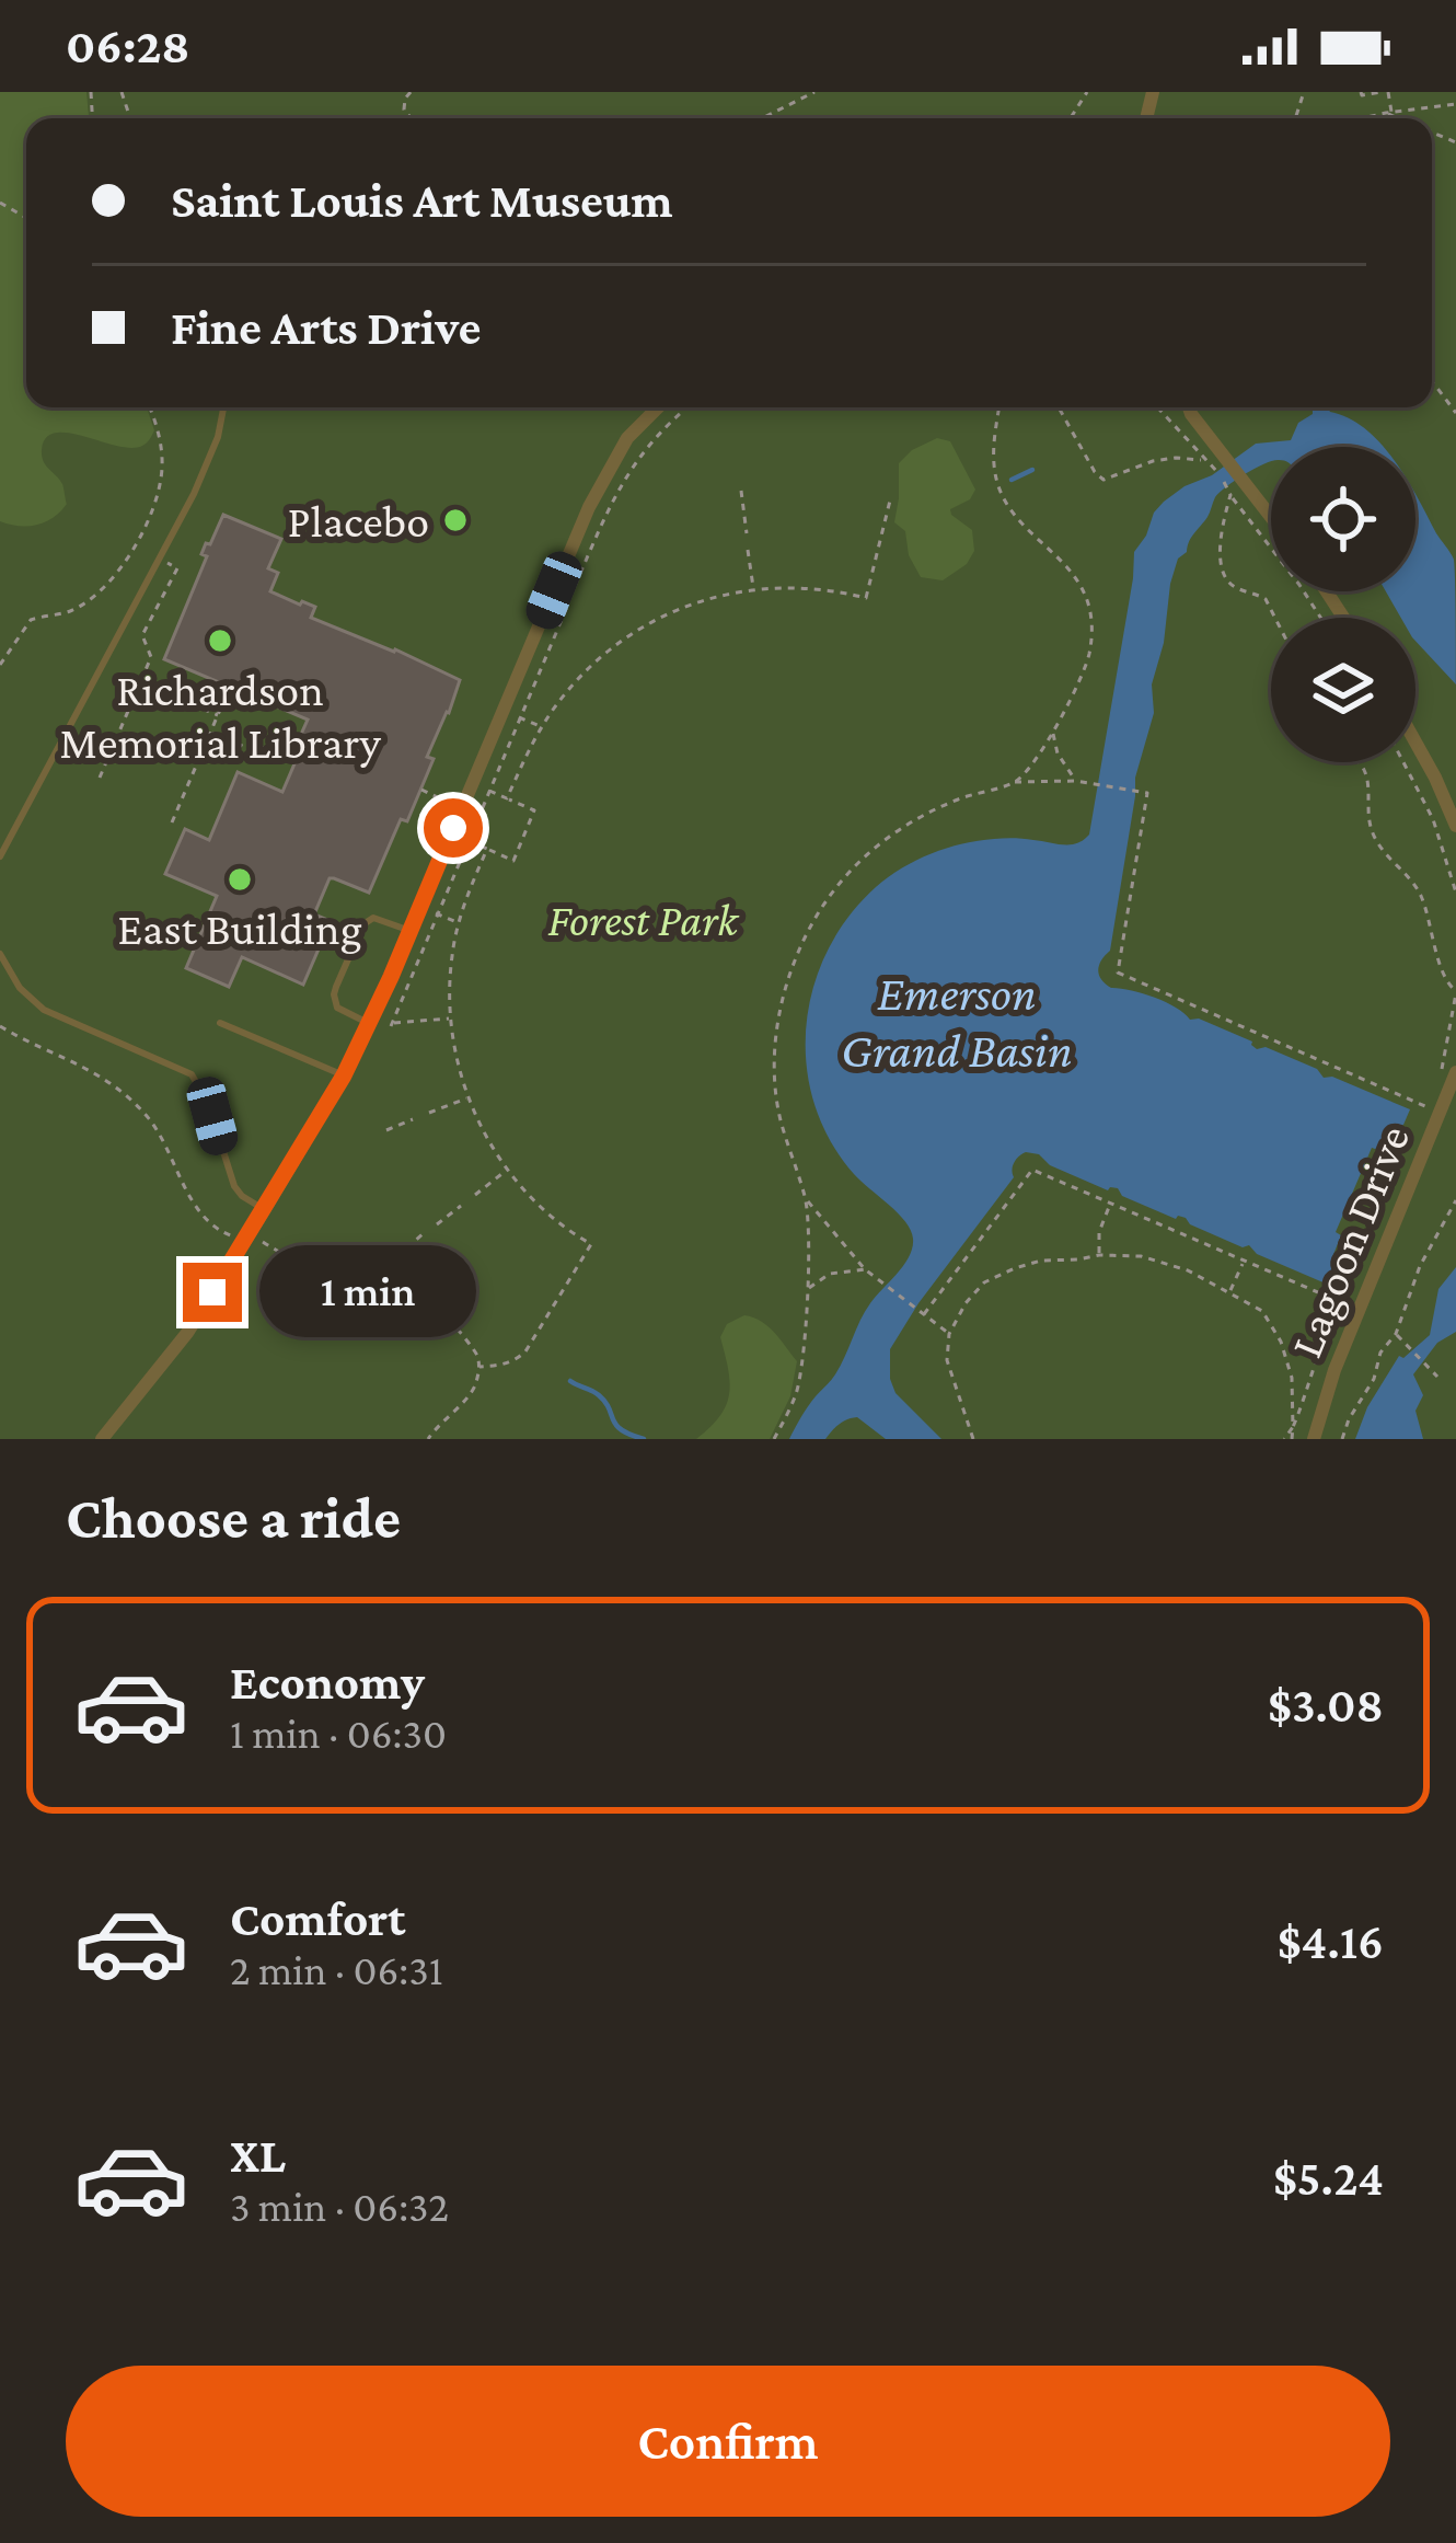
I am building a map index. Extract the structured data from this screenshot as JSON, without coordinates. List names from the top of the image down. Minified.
{"streets":{"street":["Lagoon Drive"]},"water":["Emerson Grand Basin"],"parks":["Forest Park"],"places":["Placebo","Richardson Memorial Library","East Building"],"page":{"status":"06:28","banner":["Saint Louis Art Museum","Fine Arts Drive"],"bubble":"1 min","heading":"Choose a ride","list":[{"name":"Economy","note":"1 min · 06:30","value":"$3.08"},{"name":"Comfort","note":"2 min · 06:31","value":"$4.16"},{"name":"XL","note":"3 min · 06:32","value":"$5.24"}],"buttons":"Confirm"}}
